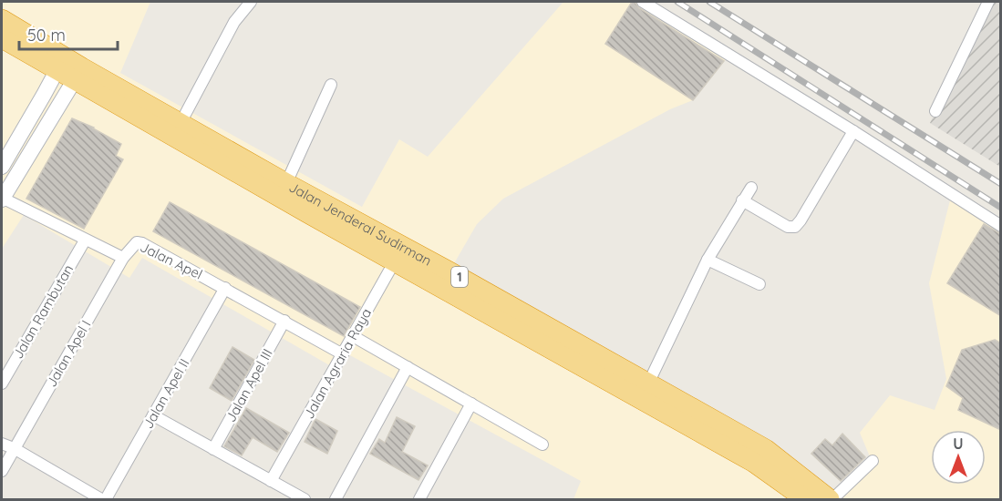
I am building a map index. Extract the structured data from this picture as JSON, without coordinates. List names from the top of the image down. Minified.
{"streets":{"highway":["Jalan Jenderal Sudirman","1"],"street":["Jalan Apel","Jalan Rambutan","Jalan Apel I","Jalan Agraria Raya","Jalan Apel III","Jalan Apel II"]},"crossings":[["Jalan Jenderal Sudirman","Jalan Agraria Raya"],["Jalan Apel","Jalan Rambutan"],["Jalan Apel","Jalan Apel I"],["Jalan Apel","Jalan Agraria Raya"],["Jalan Apel","Jalan Apel III"],["Jalan Apel","Jalan Apel II"]],"scale_bar":"50 m","north":"top"}
